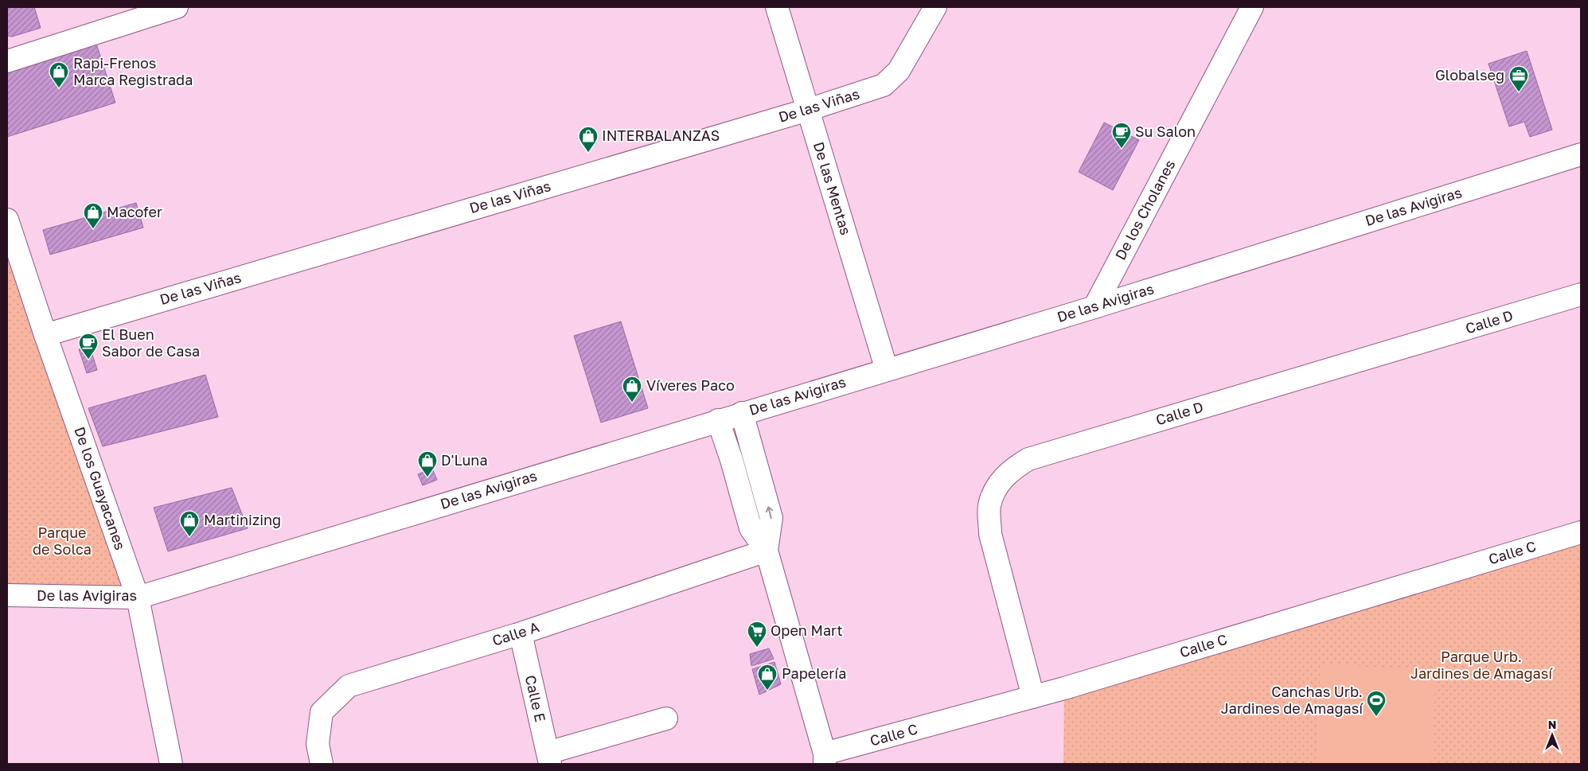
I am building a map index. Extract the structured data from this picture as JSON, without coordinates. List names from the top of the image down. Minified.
{"streets":{"street":["De las Viñas","De las Mentas","De las Avigiras","De los Cholanes","Calle D","De los Guayacanes","Calle C","Calle A","Calle E"]},"crossings":[["De las Viñas","De las Mentas"],["De las Viñas","De los Guayacanes"],["De las Mentas","De las Avigiras"],["De las Avigiras","De los Cholanes"],["De las Avigiras","De los Guayacanes"],["Calle D","Calle C"],["Calle A","Calle E"]],"parks":["Parque de Solca","Parque Urb. Jardines de Amagasí"],"places":{"shop":["Rapi-Frenos Marca Registrada","INTERBALANZAS","Macofer","Víveres Paco","D'Luna","Martinizing","Papelería"],"office":["Globalseg"],"cafe":["Su Salon","El Buen Sabor de Casa"],"supermarket":["Open Mart"],"sports":["Canchas Urb. Jardines de Amagasí"]},"north":"top"}
